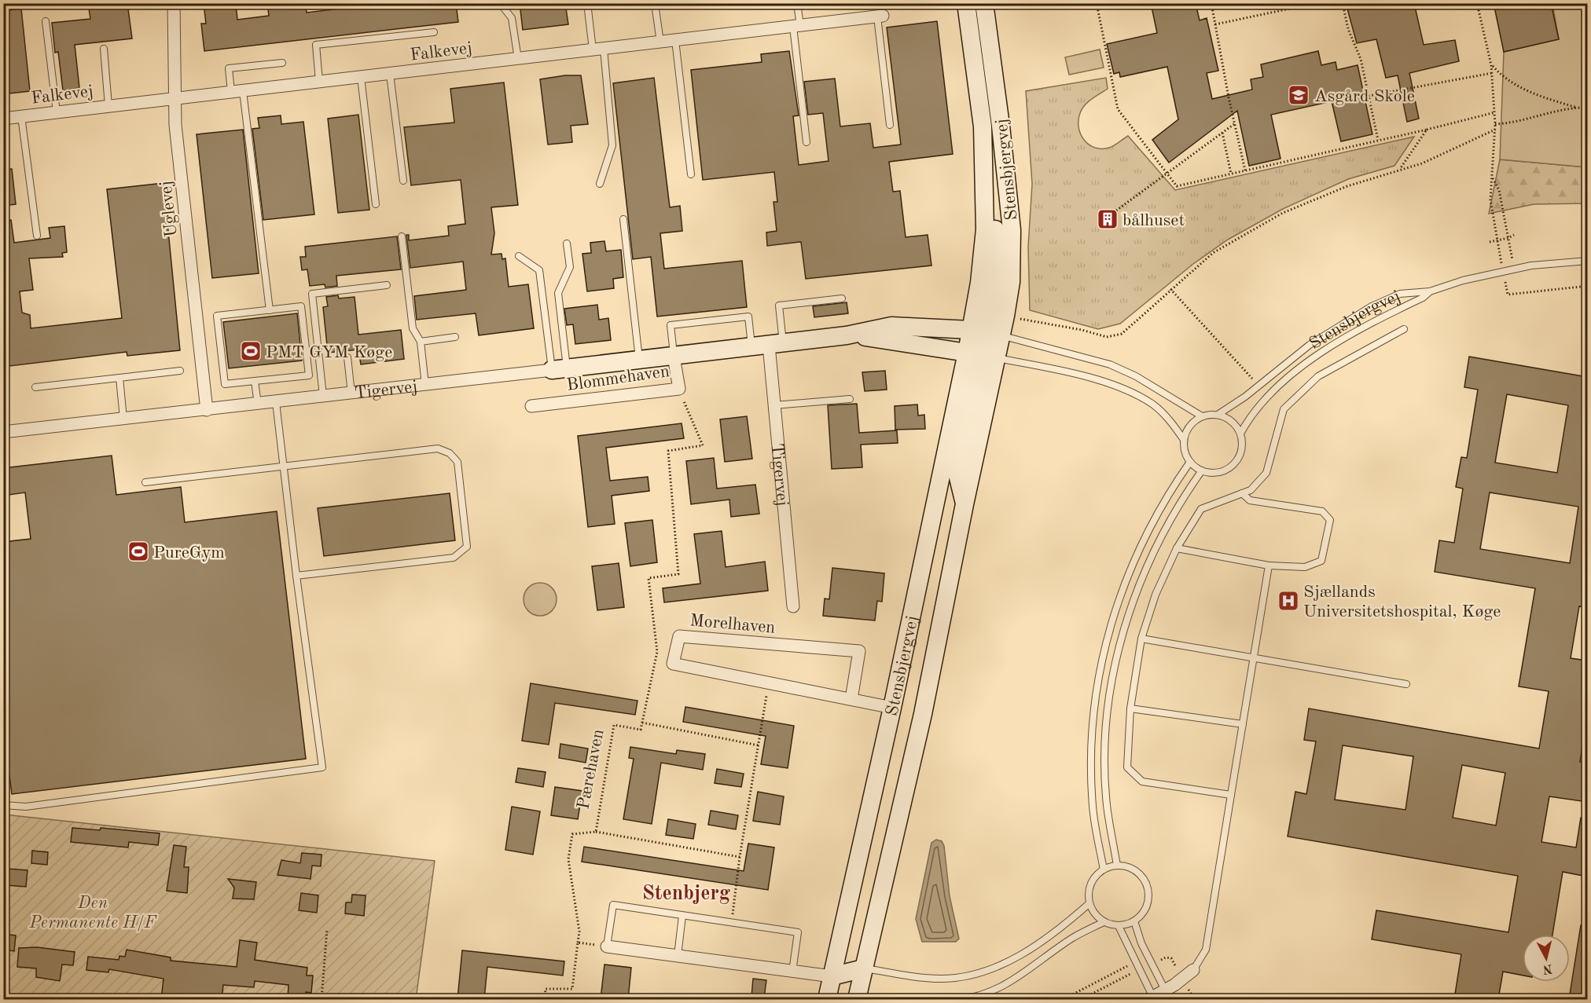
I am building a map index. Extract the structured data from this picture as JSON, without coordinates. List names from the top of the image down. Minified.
{"streets":{"street":["Falkevej","Stensbjergvej","Uglevej","Blommehaven","Tigervej","Morelhaven"],"path":["Pærehaven"]},"crossings":[["Falkevej","Uglevej"],["Stensbjergvej","Tigervej"],["Stensbjergvej","Morelhaven"],["Uglevej","Tigervej"],["Blommehaven","Tigervej"]],"districts":["Stenbjerg"],"parks":["Den Permanente H/F"],"places":{"school or university":["Asgård Skole"],"building":["bålhuset"],"sports":["PMT GYM Køge","PureGym"],"hospital":["Sjællands Universitetshospital, Køge"]},"north":"bottom"}
